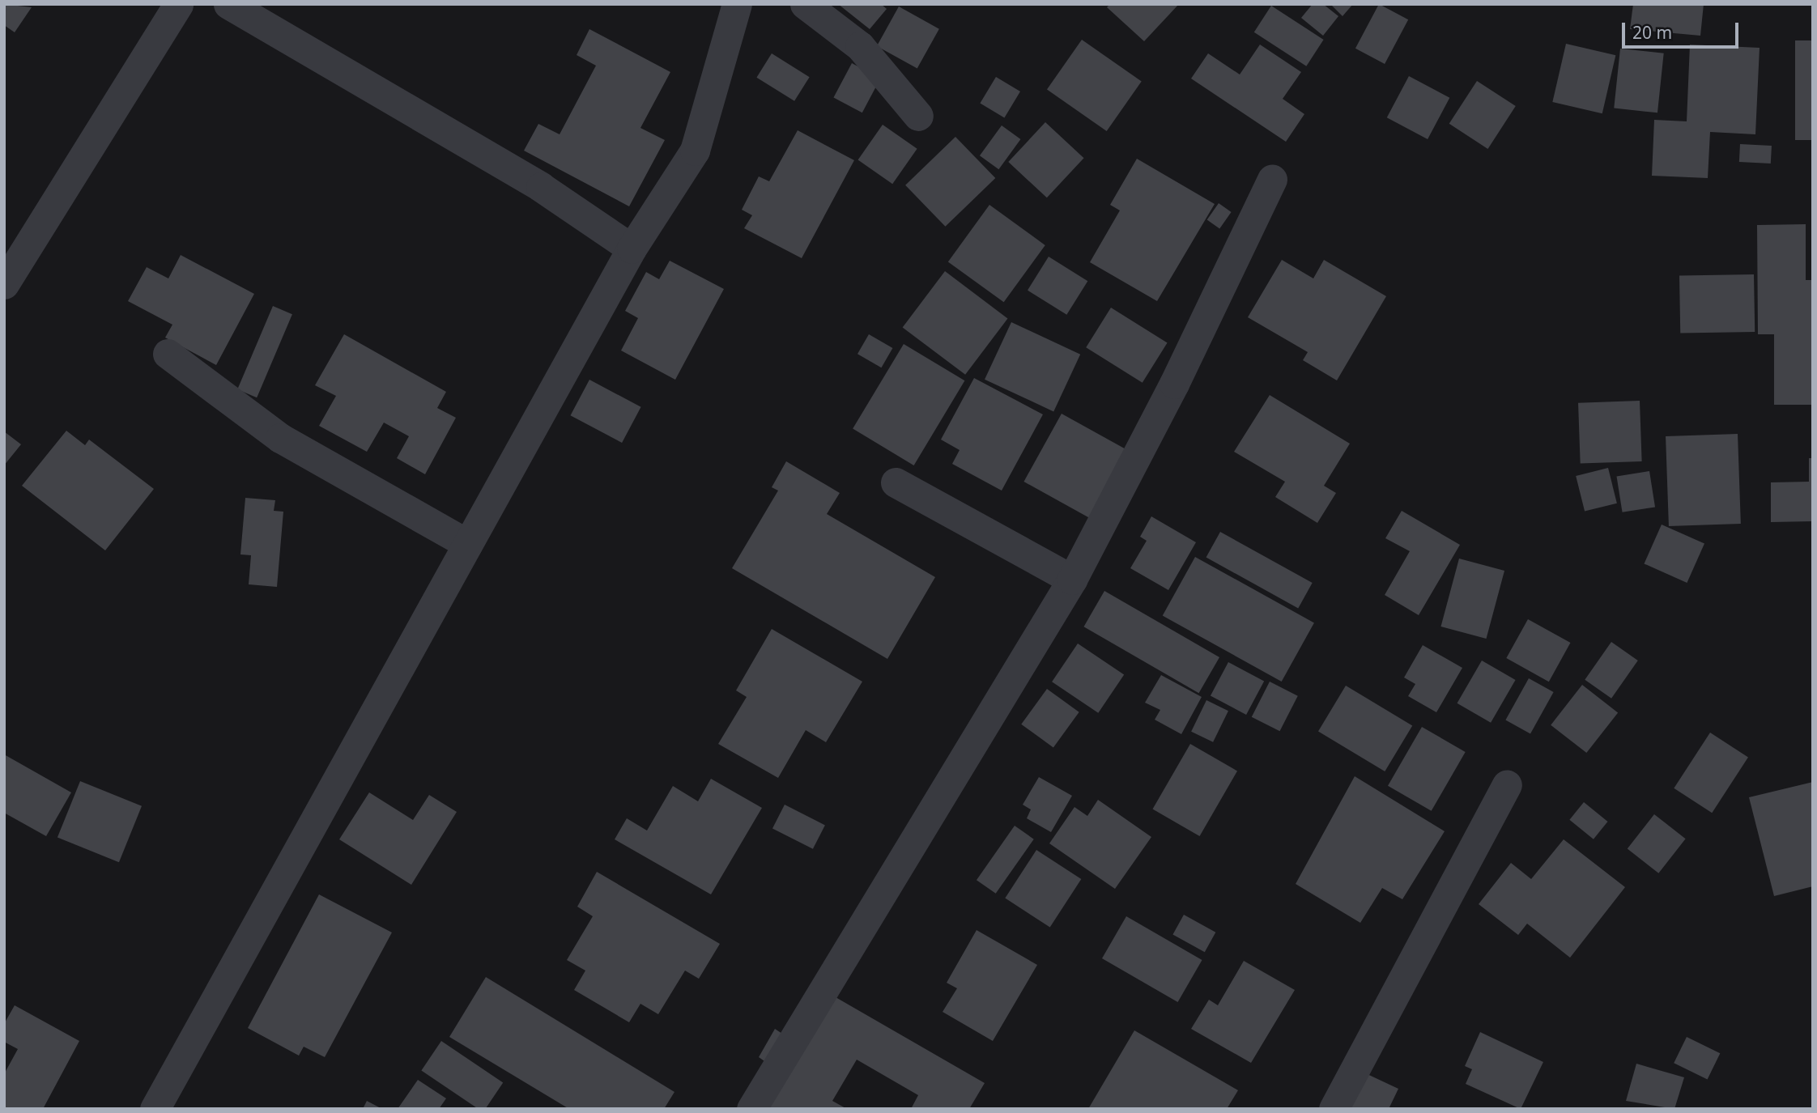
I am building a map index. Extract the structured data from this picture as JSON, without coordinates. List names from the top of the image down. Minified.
{"scale_bar":"20 m"}
